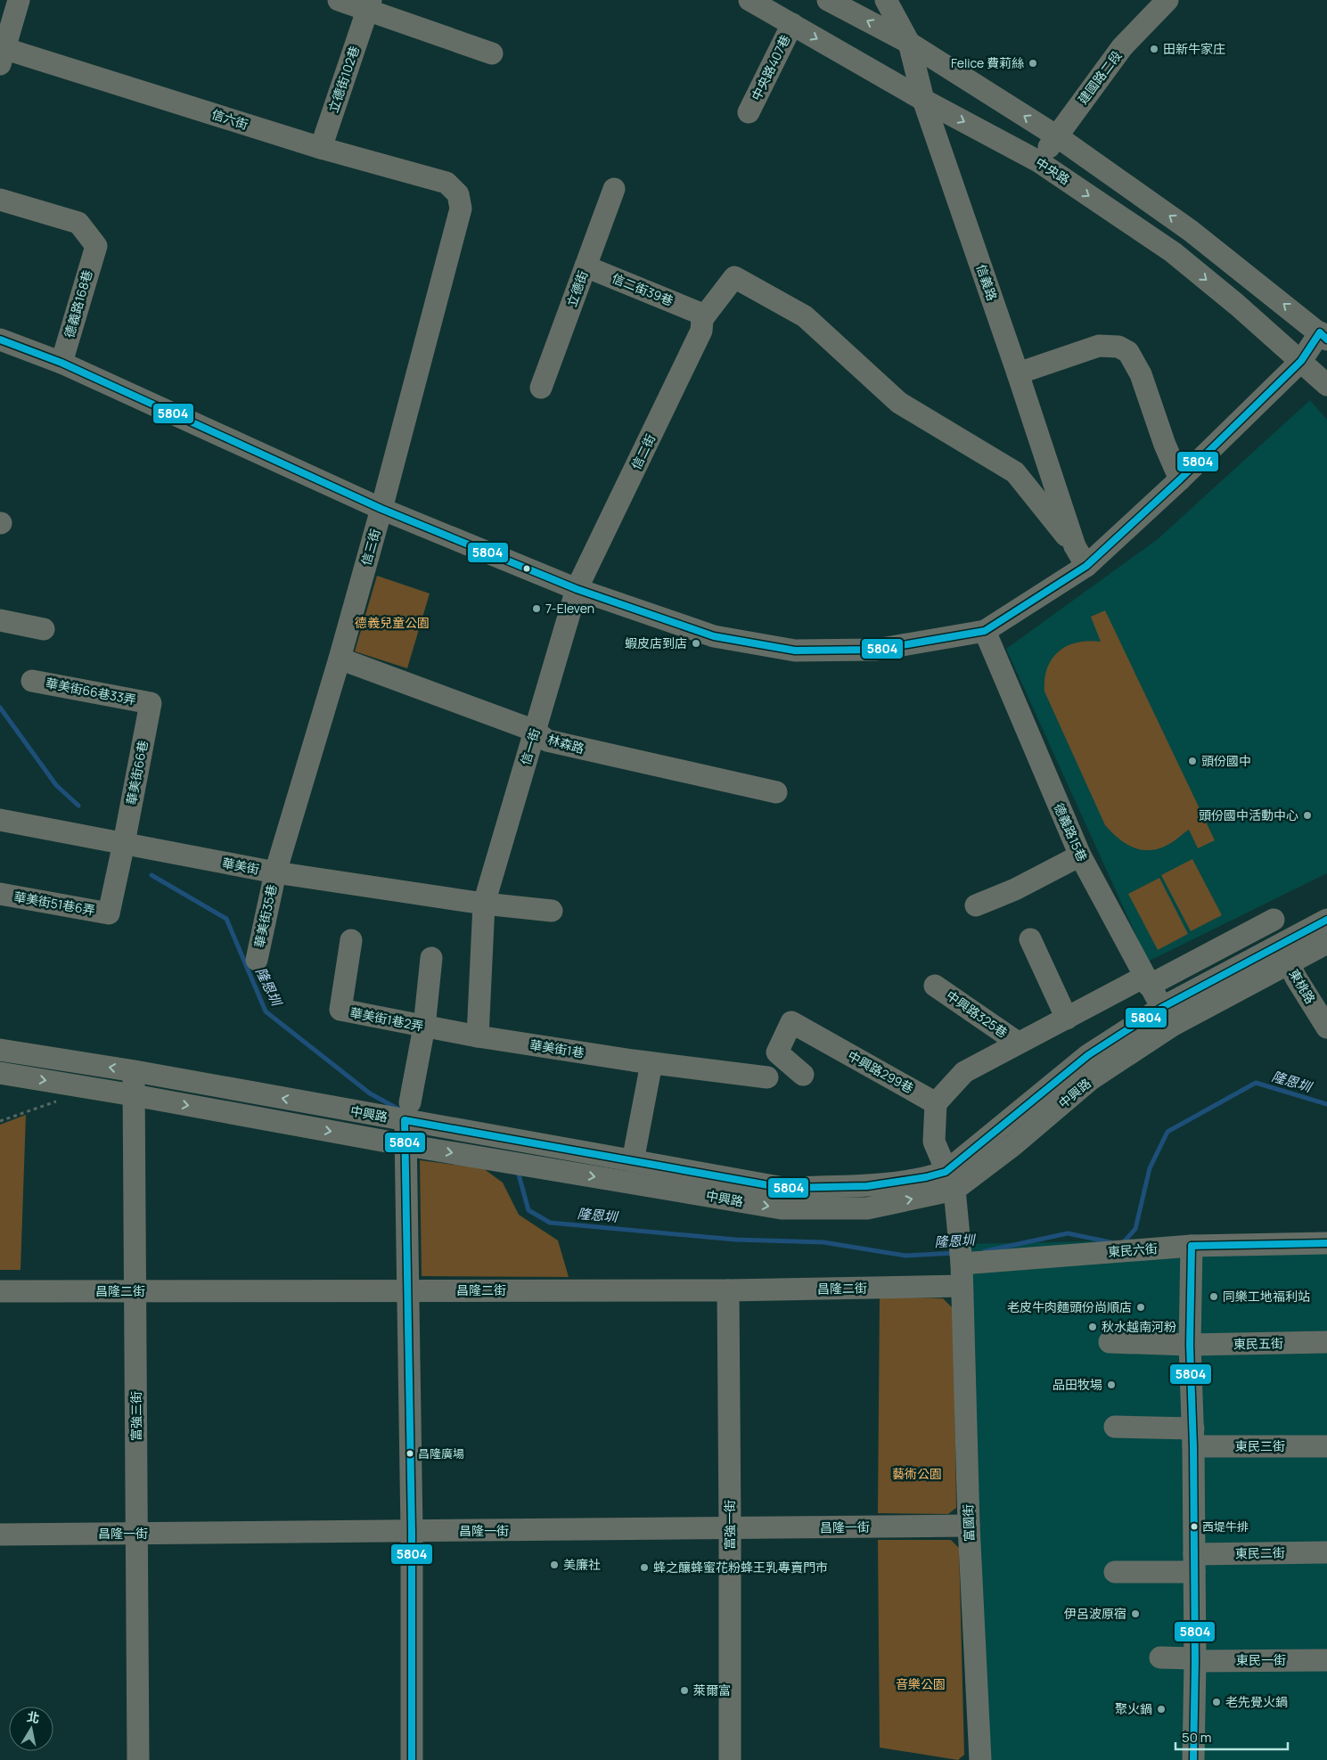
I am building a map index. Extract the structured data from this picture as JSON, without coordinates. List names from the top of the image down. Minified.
{"streets":{"street":["中央路407巷","建國路二段","立德街102巷","信六街","中央路","信義路","立德街","信二街39巷","德義路168巷","信二街","信三街","華美街66巷33弄","林森路","信一街","華美街66巷","德義路15巷","華美街","華美街51巷6弄","華美街35巷","東桃路","中興路325巷","華美街1巷2弄","華美街1巷","中興路299巷","中興路","東民六街","昌隆二街","東民五街","富強三街","東民三街","富國街","富強一街","昌隆一街","東民二街","東民一街"]},"crossings":[["中央路407巷","中央路"],["建國路二段","中央路"],["立德街102巷","信六街"],["信六街","信三街"],["中央路","信義路"],["立德街","信二街39巷"],["信二街39巷","信二街"],["信二街","信一街"],["信三街","林森路"],["信三街","華美街"],["信三街","華美街35巷"],["華美街66巷33弄","華美街66巷"],["林森路","信一街"],["信一街","華美街"],["華美街66巷","華美街"],["華美街66巷","華美街51巷6弄"],["德義路15巷","中興路"],["華美街","華美街35巷"],["東桃路","中興路"],["華美街1巷2弄","華美街1巷"],["中興路","富強三街"],["昌隆二街","富強三街"],["昌隆二街","富國街"],["昌隆二街","富強一街"],["富強三街","昌隆一街"],["富國街","昌隆一街"],["富強一街","昌隆一街"]],"water":["隆恩圳"],"parks":["德義兒童公園","藝術公園","音樂公園"],"places":["田新牛家庄","Felice 費莉絲","7-Eleven","蝦皮店到店","頭份國中","頭份國中活動中心","同樂工地福利站","老皮牛肉麵頭份尚順店","秋水越南河粉","品田牧場","昌隆廣場","西堤牛排","美廉社","蜂之釀蜂蜜花粉蜂王乳專賣門市","伊呂波原宿","萊爾富","老先覺火鍋","聚火鍋"],"lines":["transit line 5804"],"scale_bar":"50 m","north":"top"}
